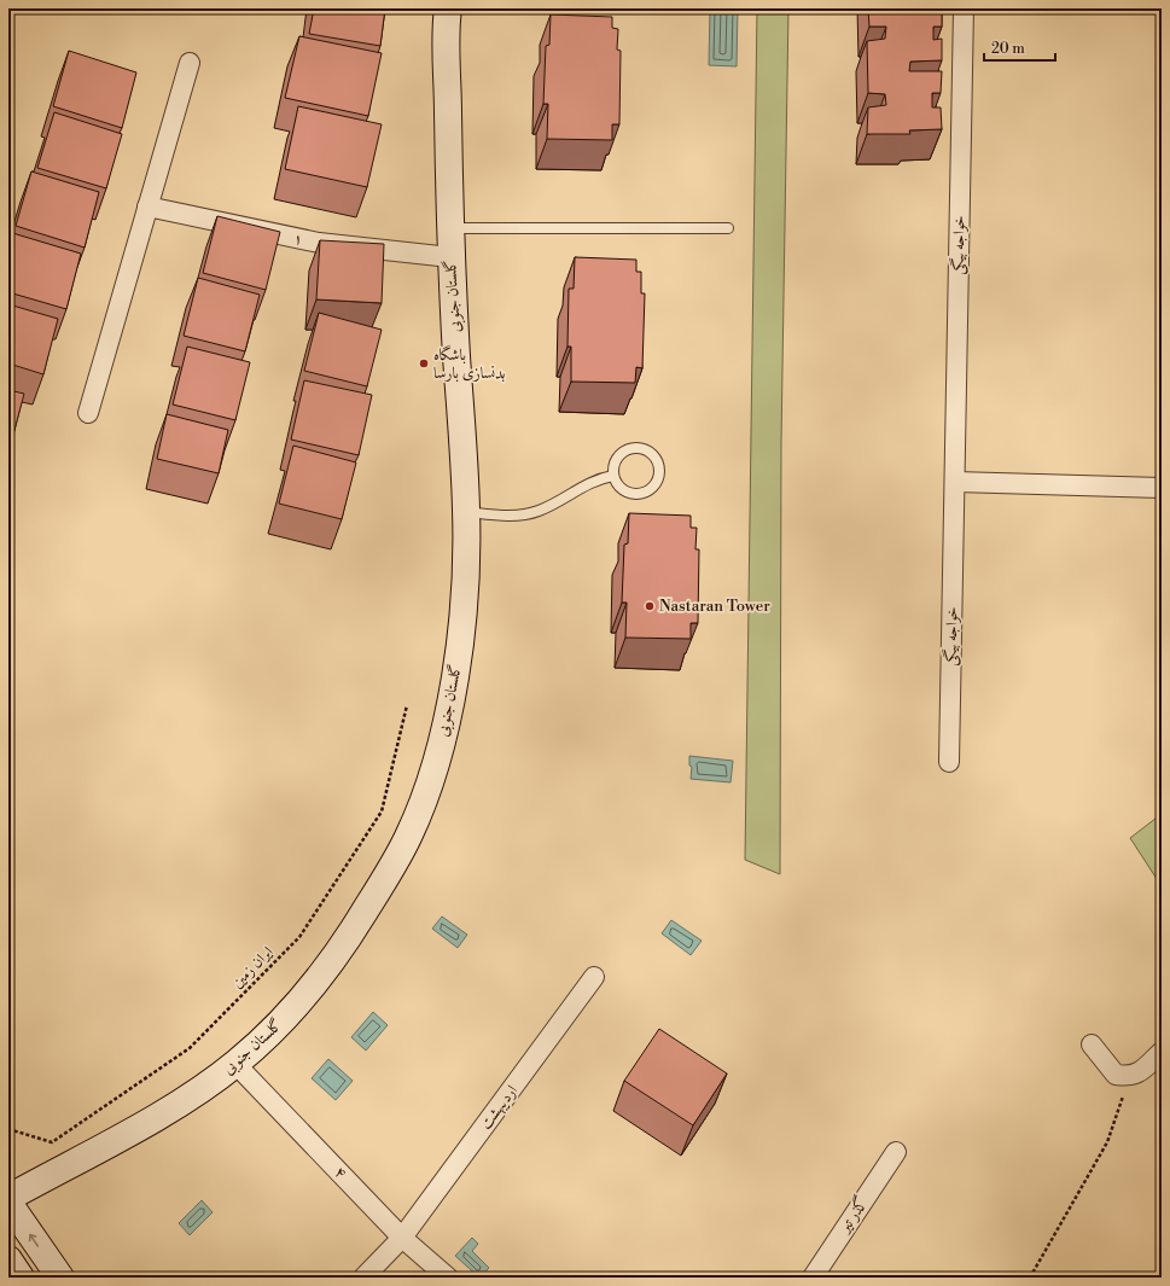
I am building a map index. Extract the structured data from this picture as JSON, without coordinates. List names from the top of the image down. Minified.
{"streets":{"street":["۱","خواجه بیگی","گلستان جنوبی","اردیبهشت","۴","گذر تیر"],"path":["ایران زمین"]},"crossings":[["۱","گلستان جنوبی"],["گلستان جنوبی","۴"],["اردیبهشت","۴"]],"places":["باشگاه بدنسازی بارسا","Nastaran Tower"],"scale_bar":"20 m"}
